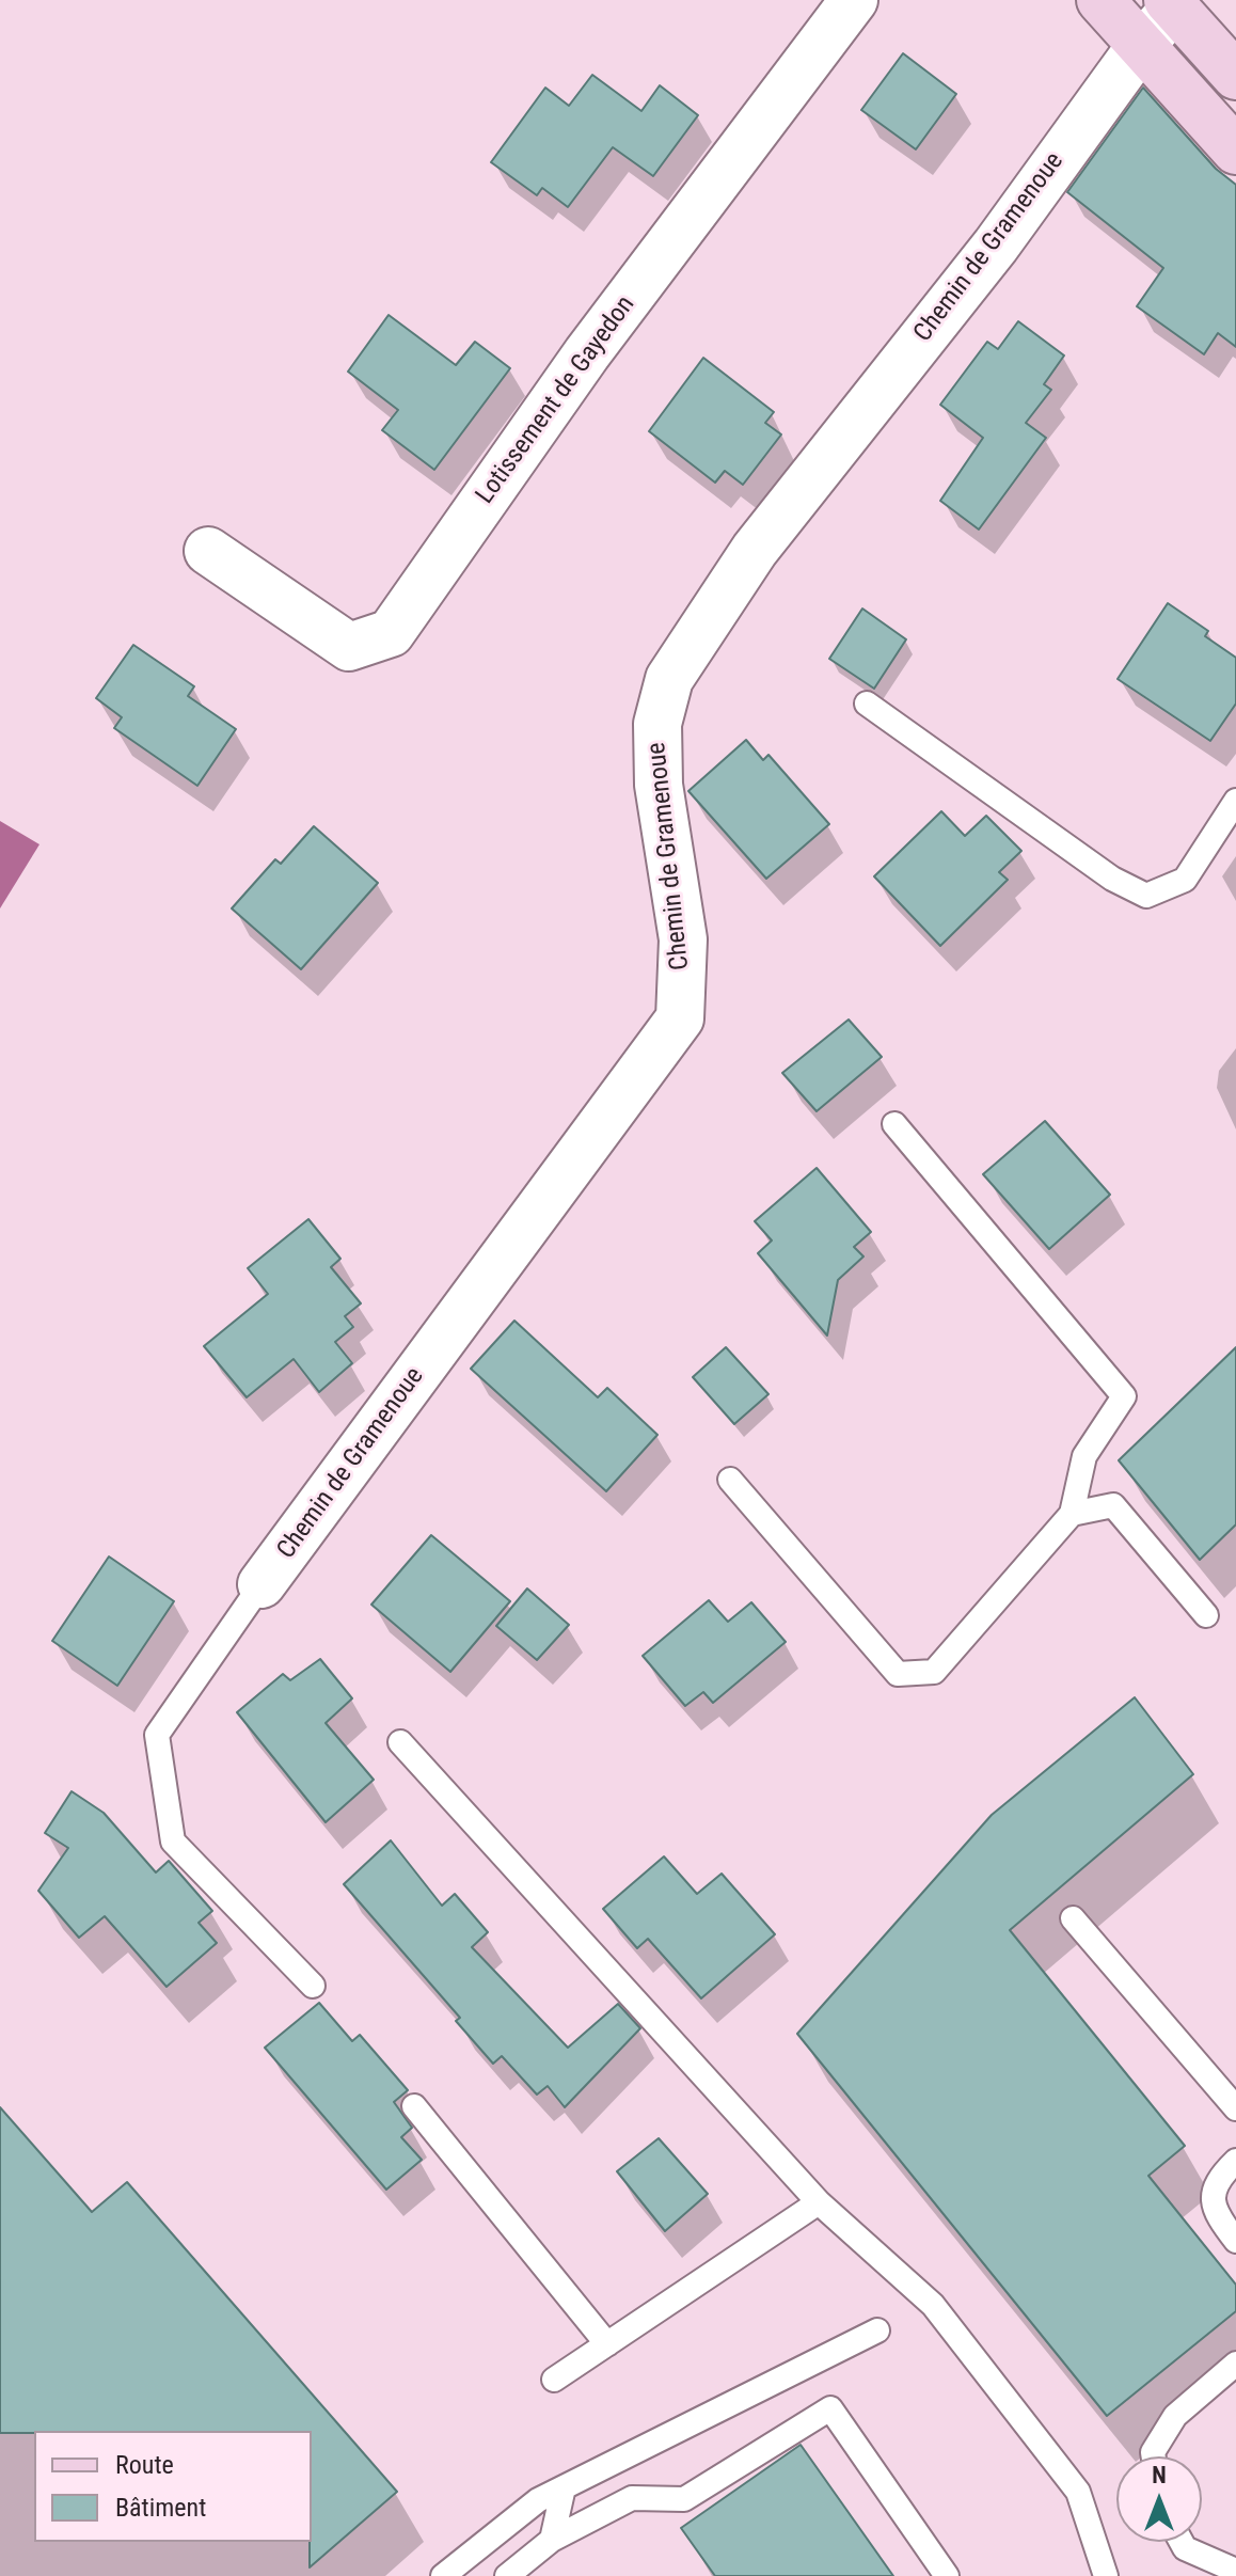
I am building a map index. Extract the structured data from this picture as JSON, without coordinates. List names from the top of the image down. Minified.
{"streets":{"street":["Chemin de Gramenoue","Lotissement de Gayedon"]},"legend":["Route","Bâtiment"],"north":"top"}
